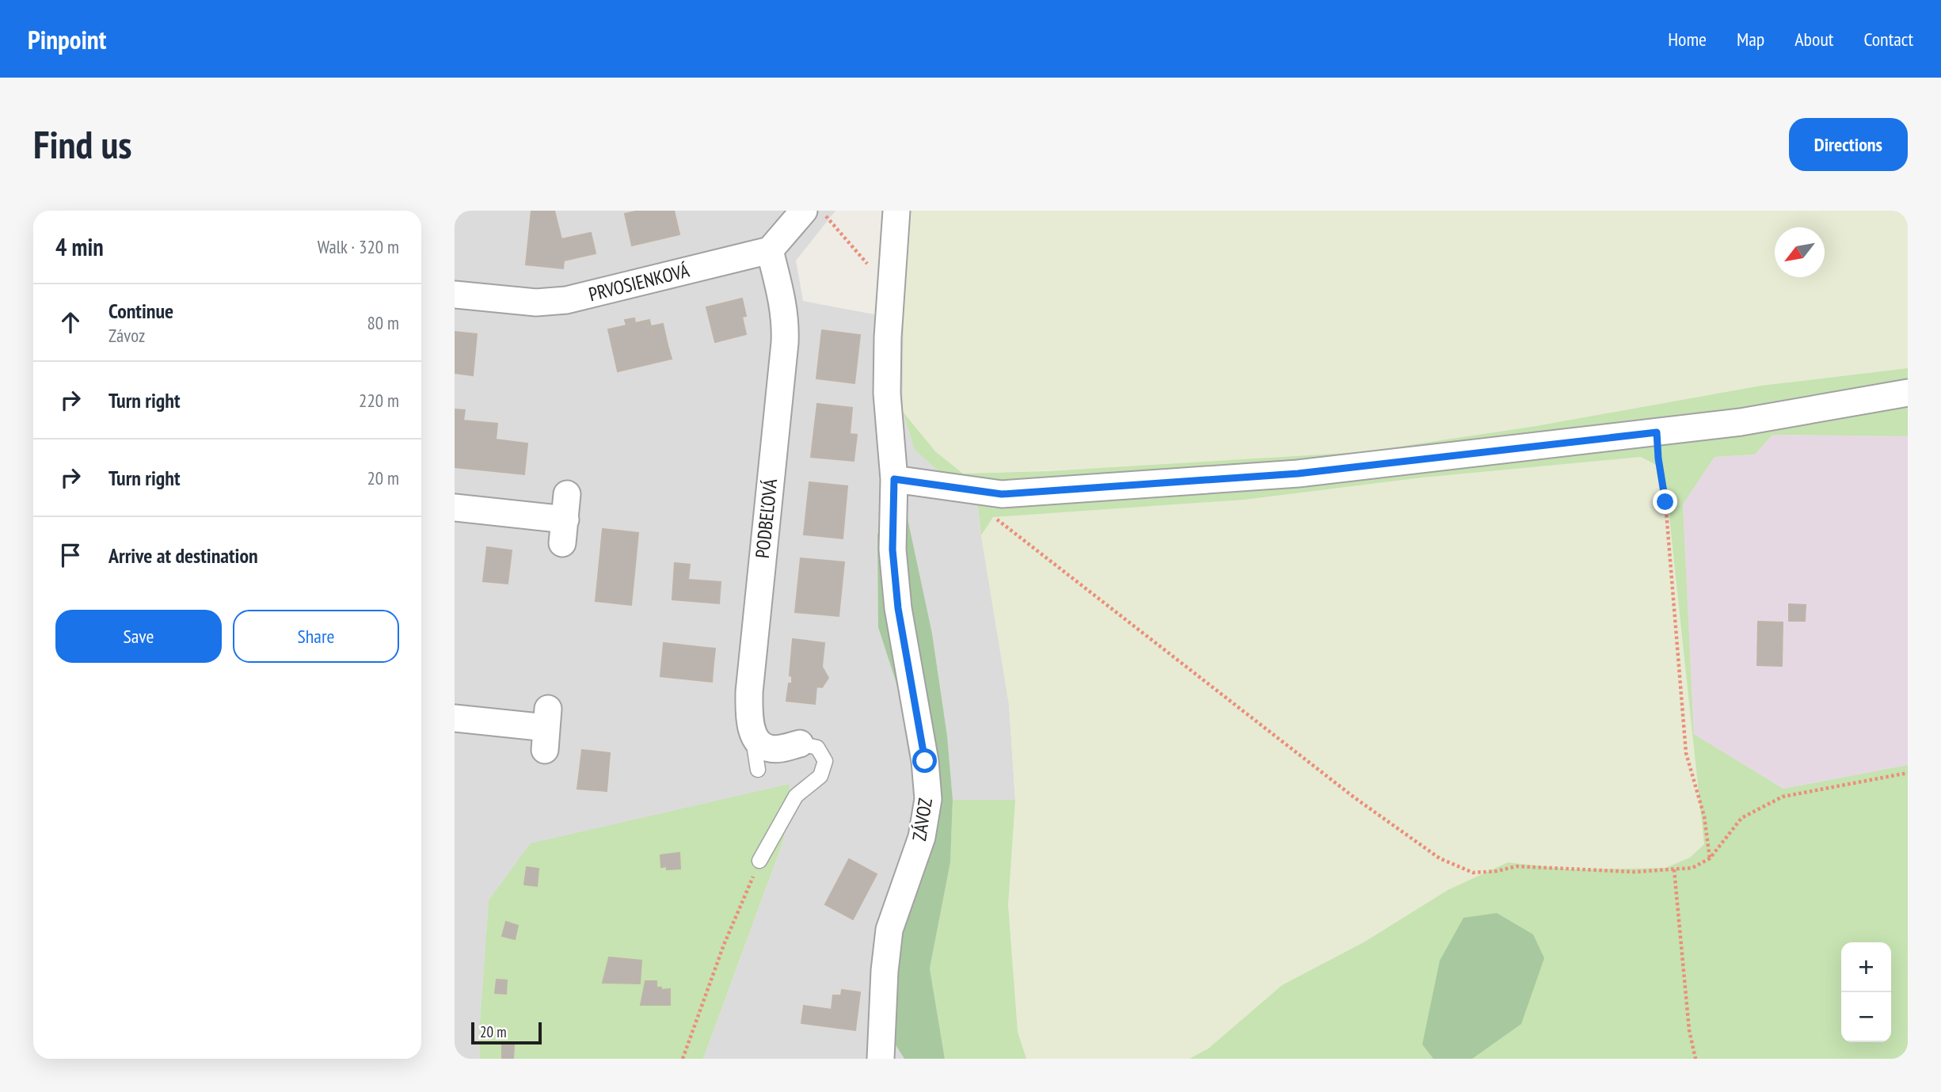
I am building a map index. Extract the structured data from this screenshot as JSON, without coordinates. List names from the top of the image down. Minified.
{"streets":{"street":["PRVOSIENKOVÁ","PODBEĽOVÁ","ZÁVOZ"]},"crossings":[["PRVOSIENKOVÁ","PODBEĽOVÁ"]],"scale_bar":"20 m","north":"bottom left","page":{"header":"Pinpoint","nav":["Home","Map","About","Contact"],"buttons":["Directions",["Save","Share"]],"title":"Find us","heading":["4 min","Walk · 320 m"],"list":[["Continue","Závoz","80 m"],["Turn right","220 m"],["Turn right","20 m"],"Arrive at destination"],"map_buttons":["+","−"],"scale":"20 m"}}
